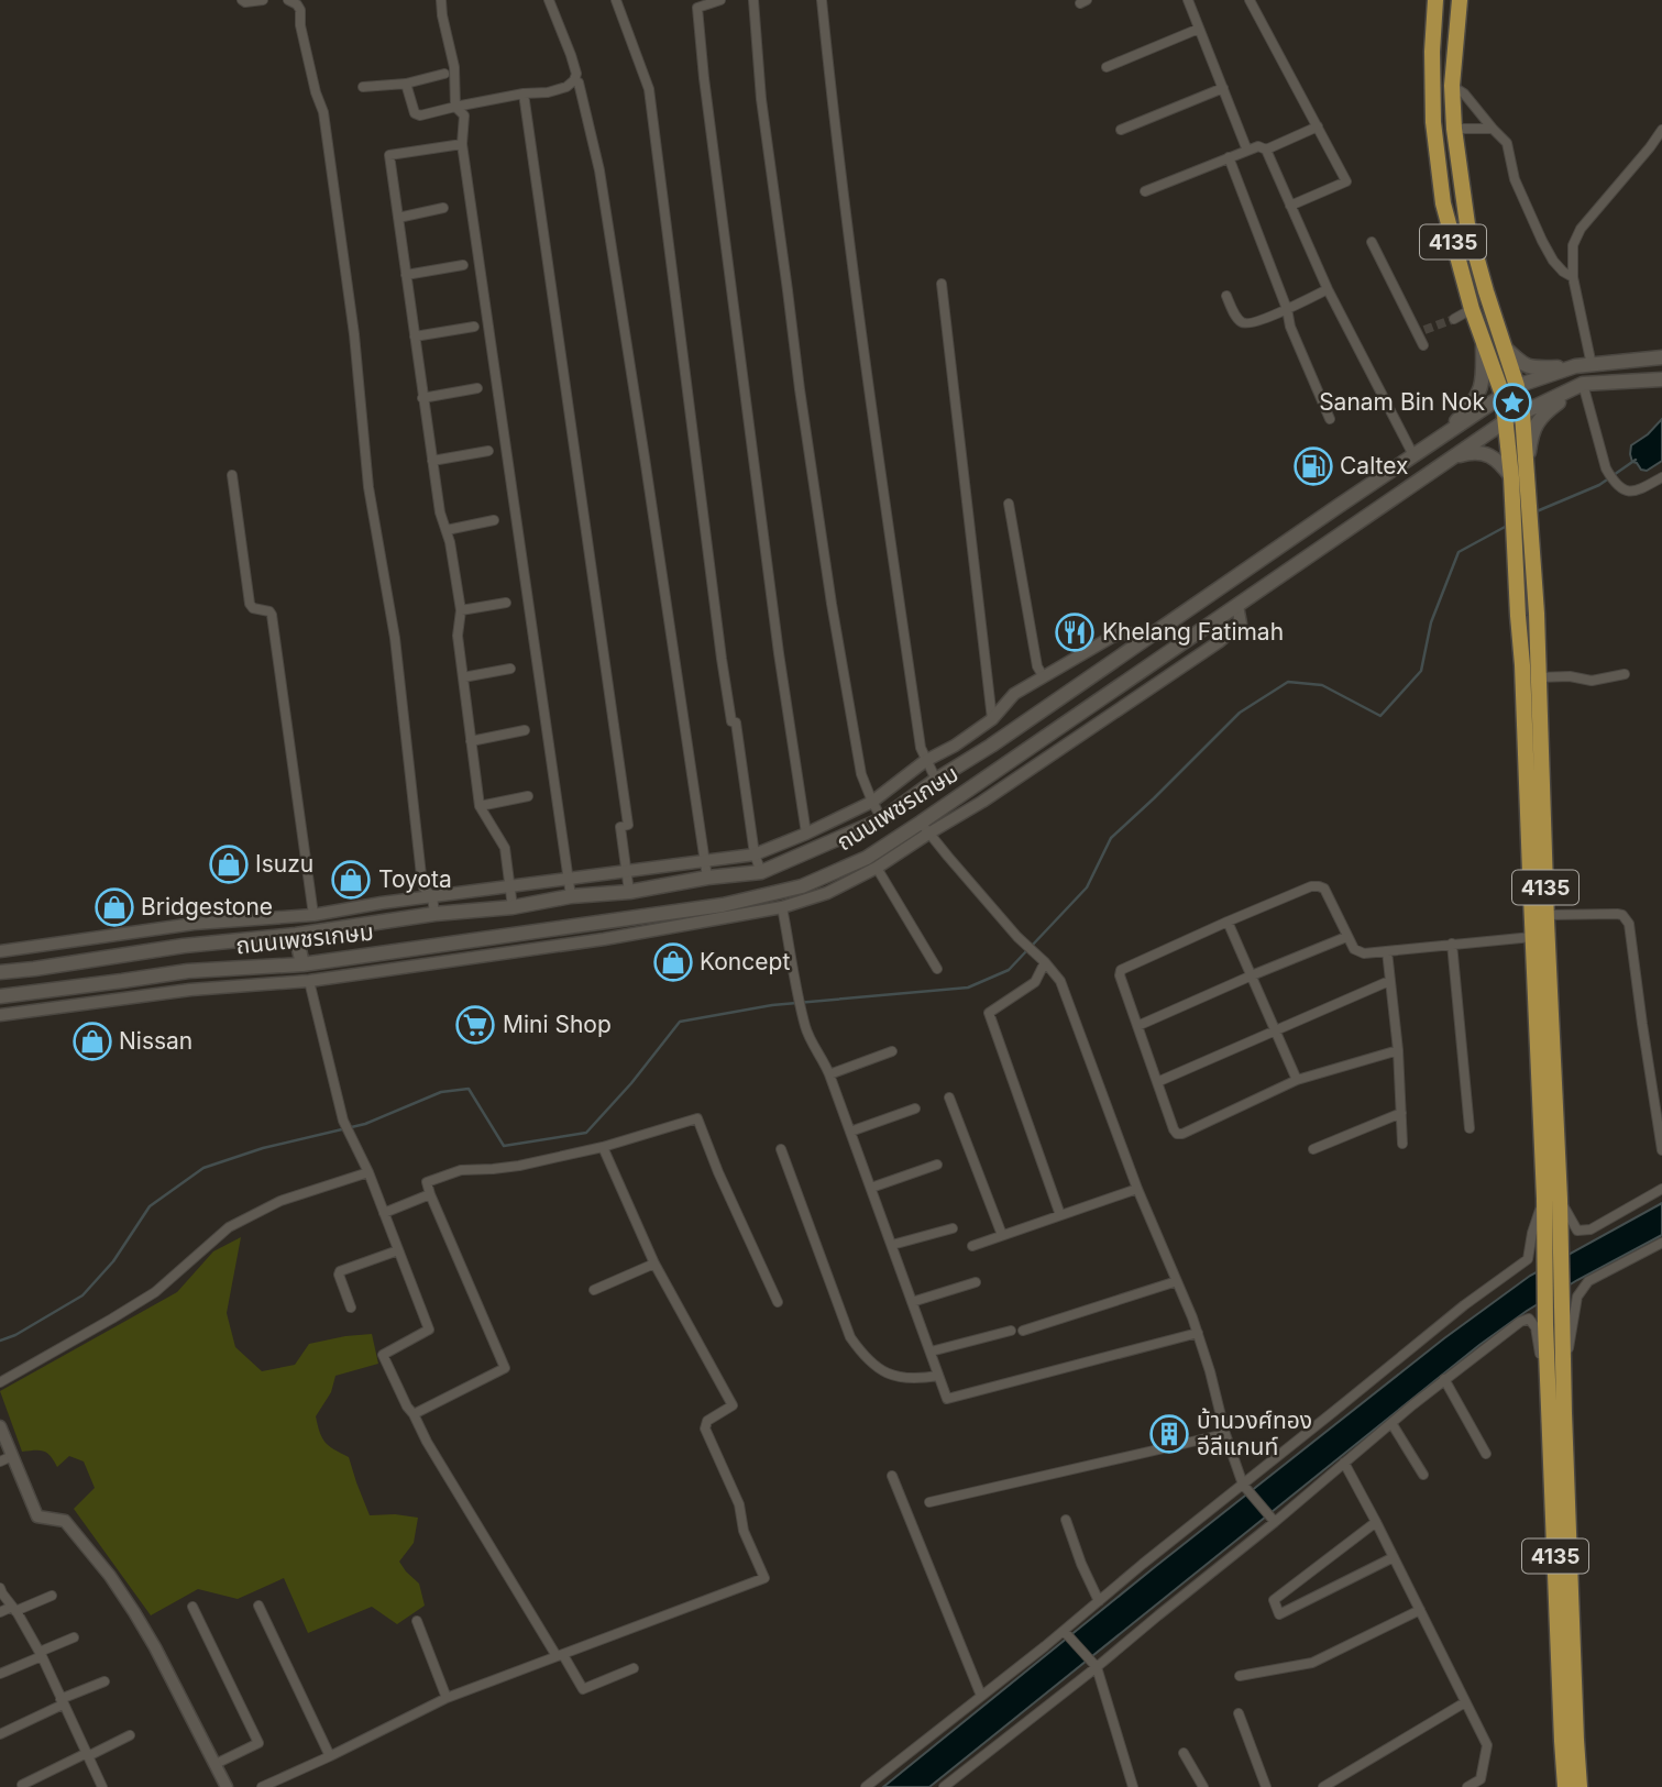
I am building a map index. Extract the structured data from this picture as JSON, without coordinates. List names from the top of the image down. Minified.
{"streets":{"main road":["4135","ถนนเพชรเกษม"]},"crossings":[["4135","ถนนเพชรเกษม"]],"places":{"place":["Sanam Bin Nok"],"fuel station":["Caltex"],"restaurant":["Khelang Fatimah"],"shop":["Isuzu","Toyota","Bridgestone","Koncept","Nissan"],"supermarket":["Mini Shop"],"building":["บ้านวงศ์ทอง อีลีแกนท์"]}}
